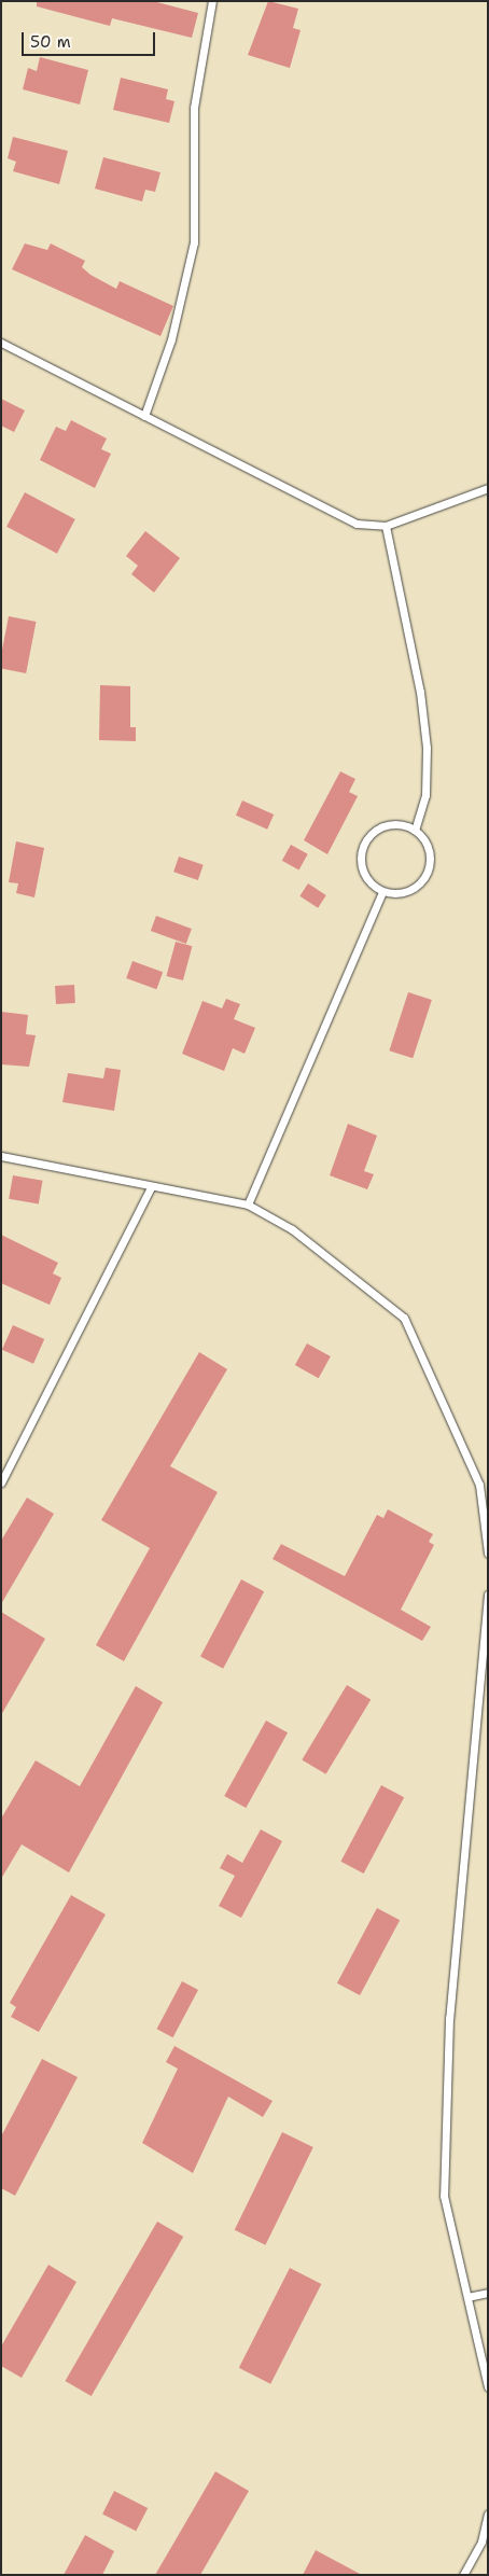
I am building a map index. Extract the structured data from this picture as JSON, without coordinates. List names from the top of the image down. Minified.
{"scale_bar":"50 m"}
